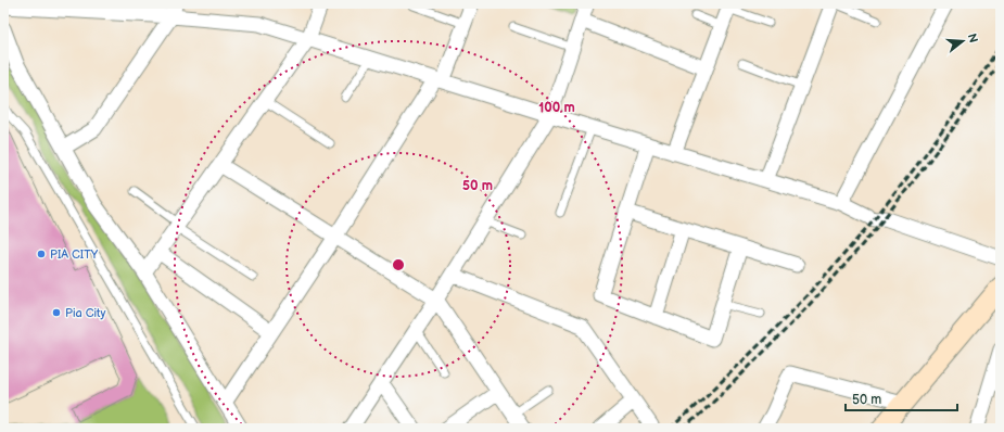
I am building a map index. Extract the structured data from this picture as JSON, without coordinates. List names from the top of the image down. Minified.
{"places":["PIA CITY","Pia City"],"scale_bar":"50 m","north":"right","rings":["100 m","50 m"]}
